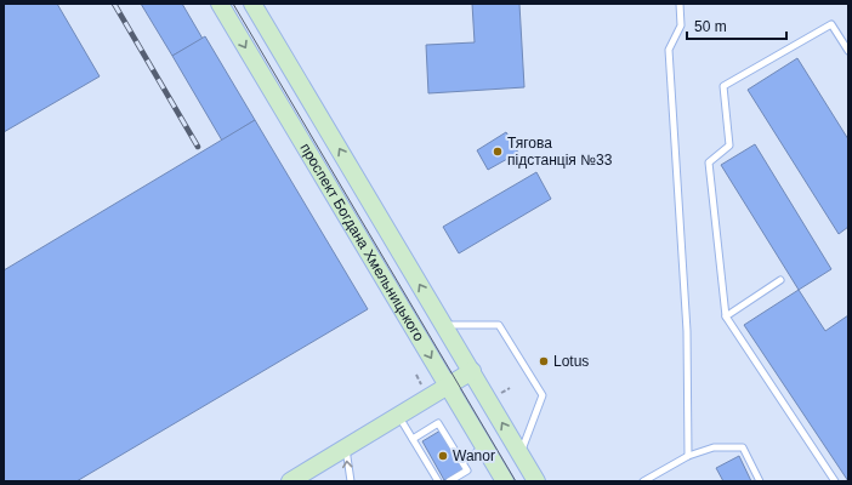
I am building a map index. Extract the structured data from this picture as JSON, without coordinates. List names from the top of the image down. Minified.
{"streets":{"main road":["проспект Богдана Хмельницького"]},"places":["Тягова пiдстанцiя №33","Lotus","Wanor"],"scale_bar":"50 m"}
